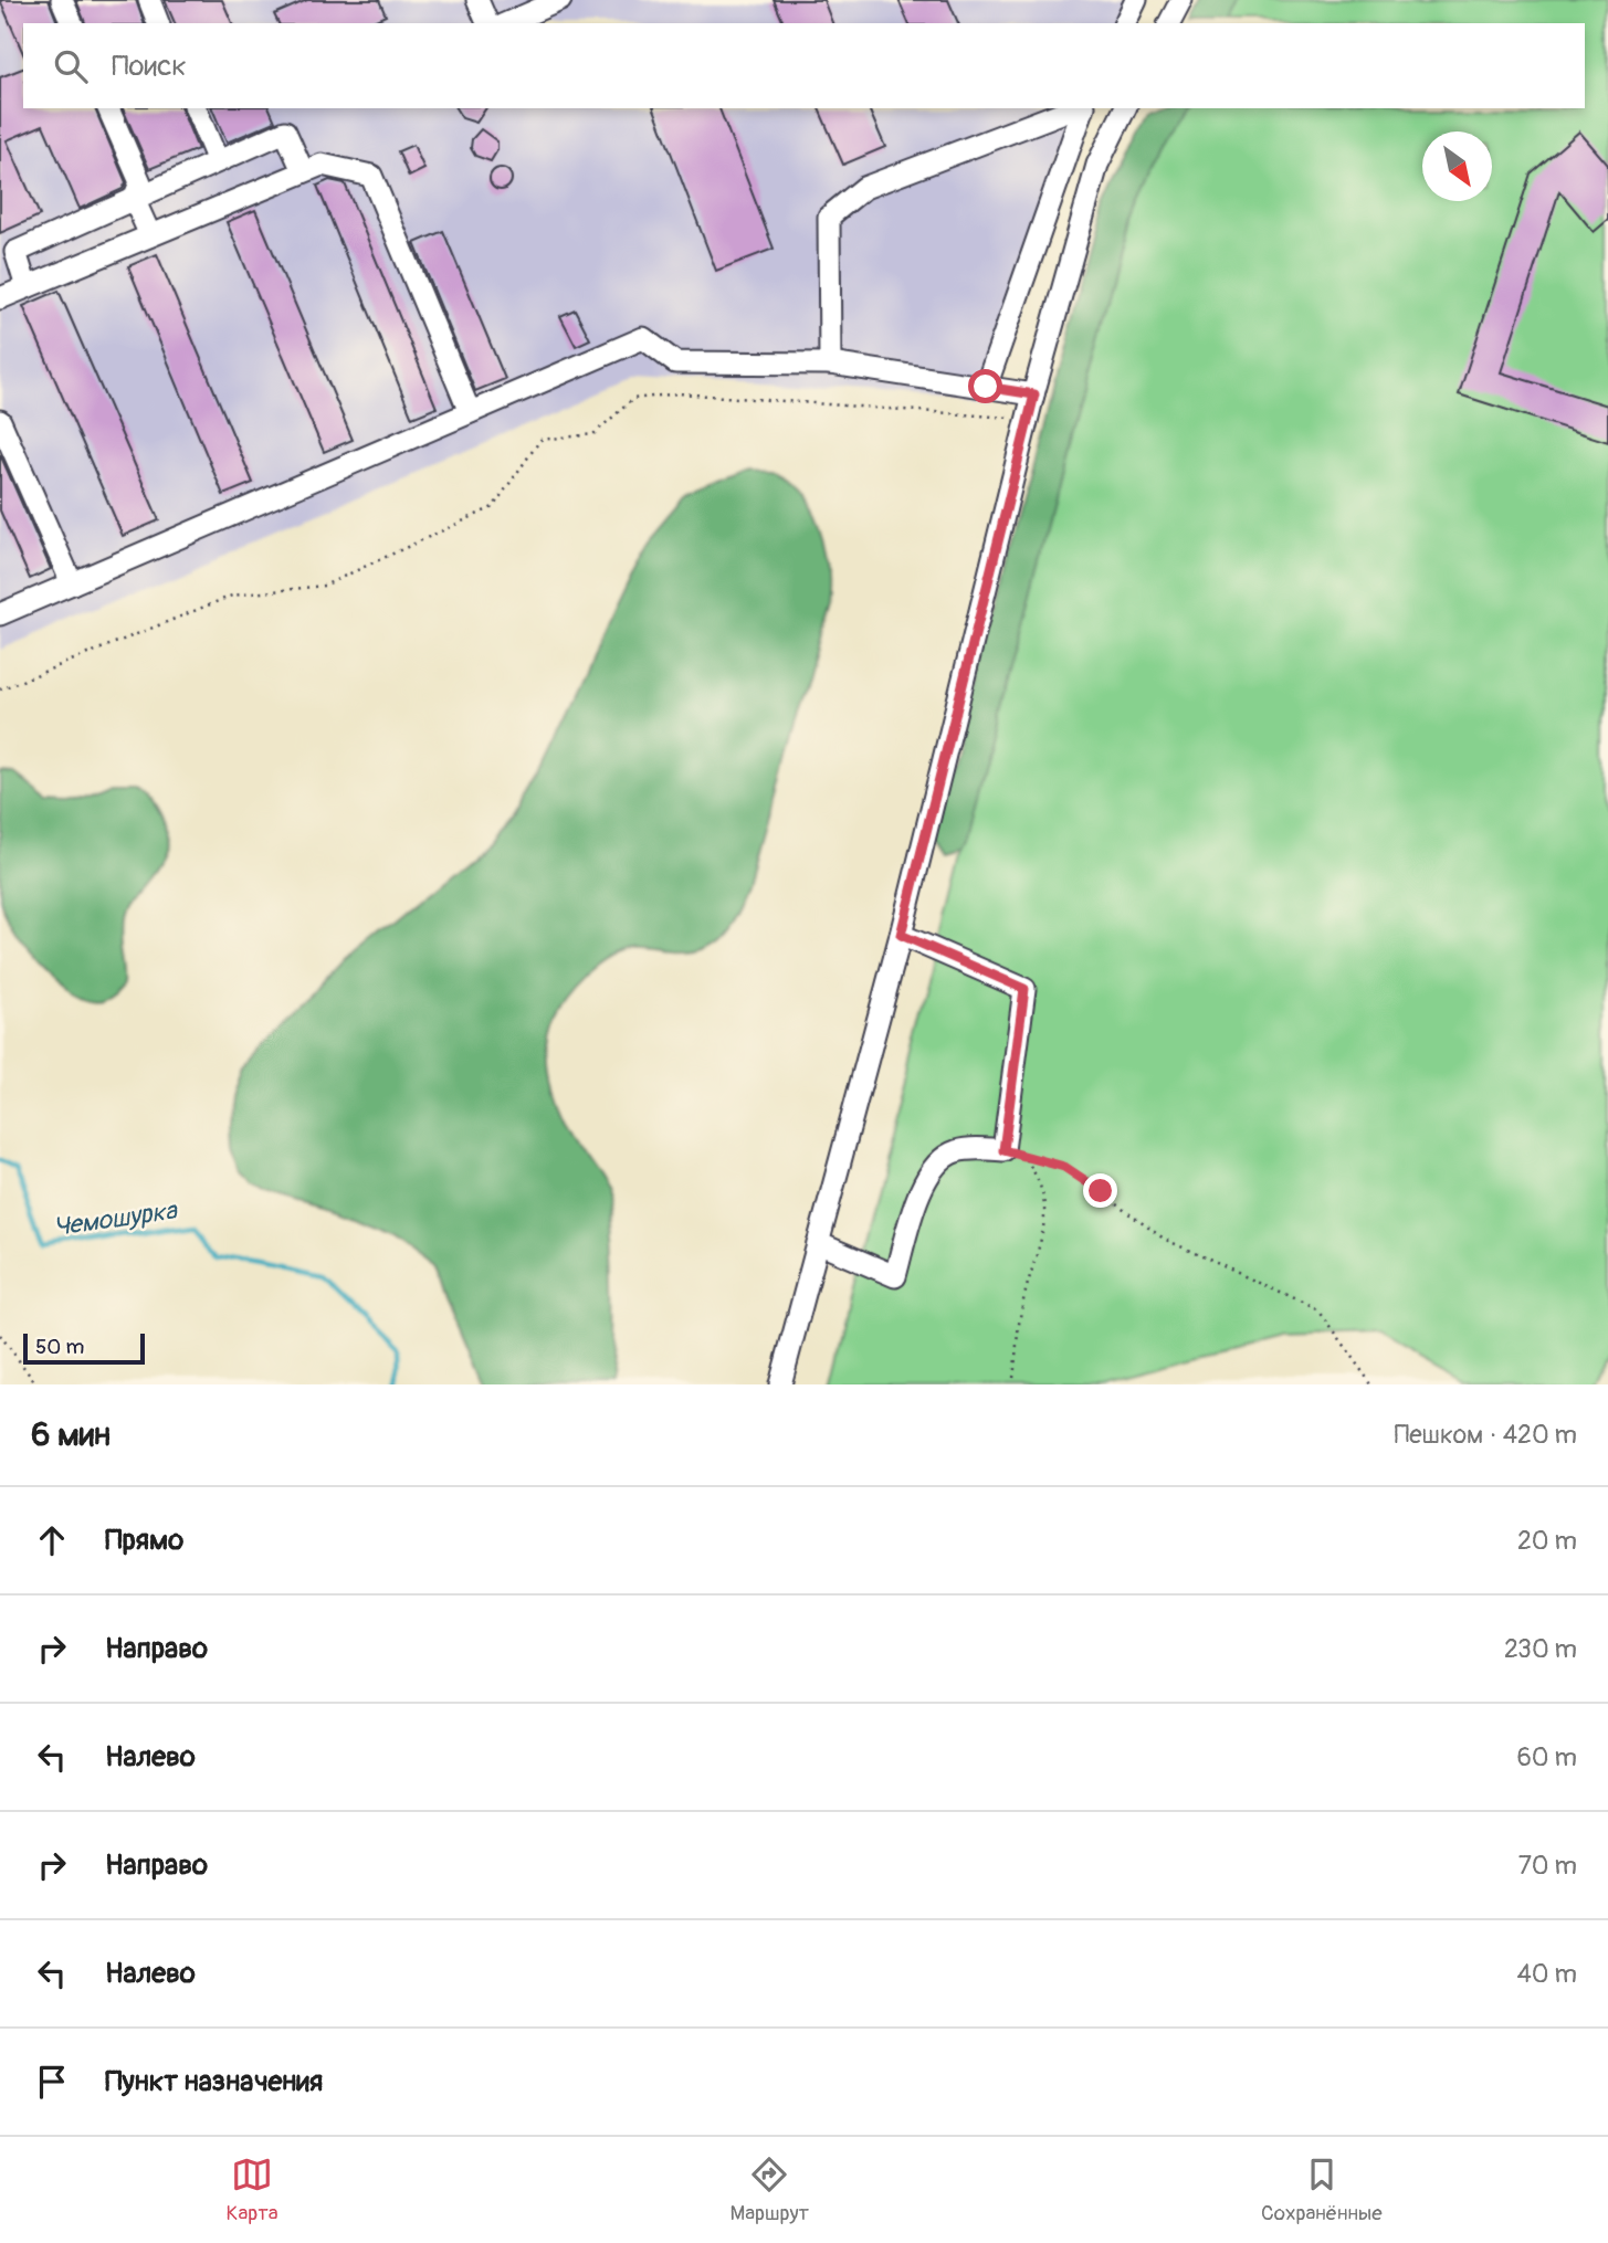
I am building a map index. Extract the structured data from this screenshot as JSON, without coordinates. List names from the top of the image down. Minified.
{"water":["Чемошурка"],"scale_bar":"50 m","north":"bottom right","page":{"search":"Поиск","scale":"50 m","heading":["6 мин","Пешком · 420 m"],"list":[["Прямо","20 m"],["Направо","230 m"],["Налево","60 m"],["Направо","70 m"],["Налево","40 m"],"Пункт назначения"],"nav":["Карта","Маршрут","Сохранённые"]}}
